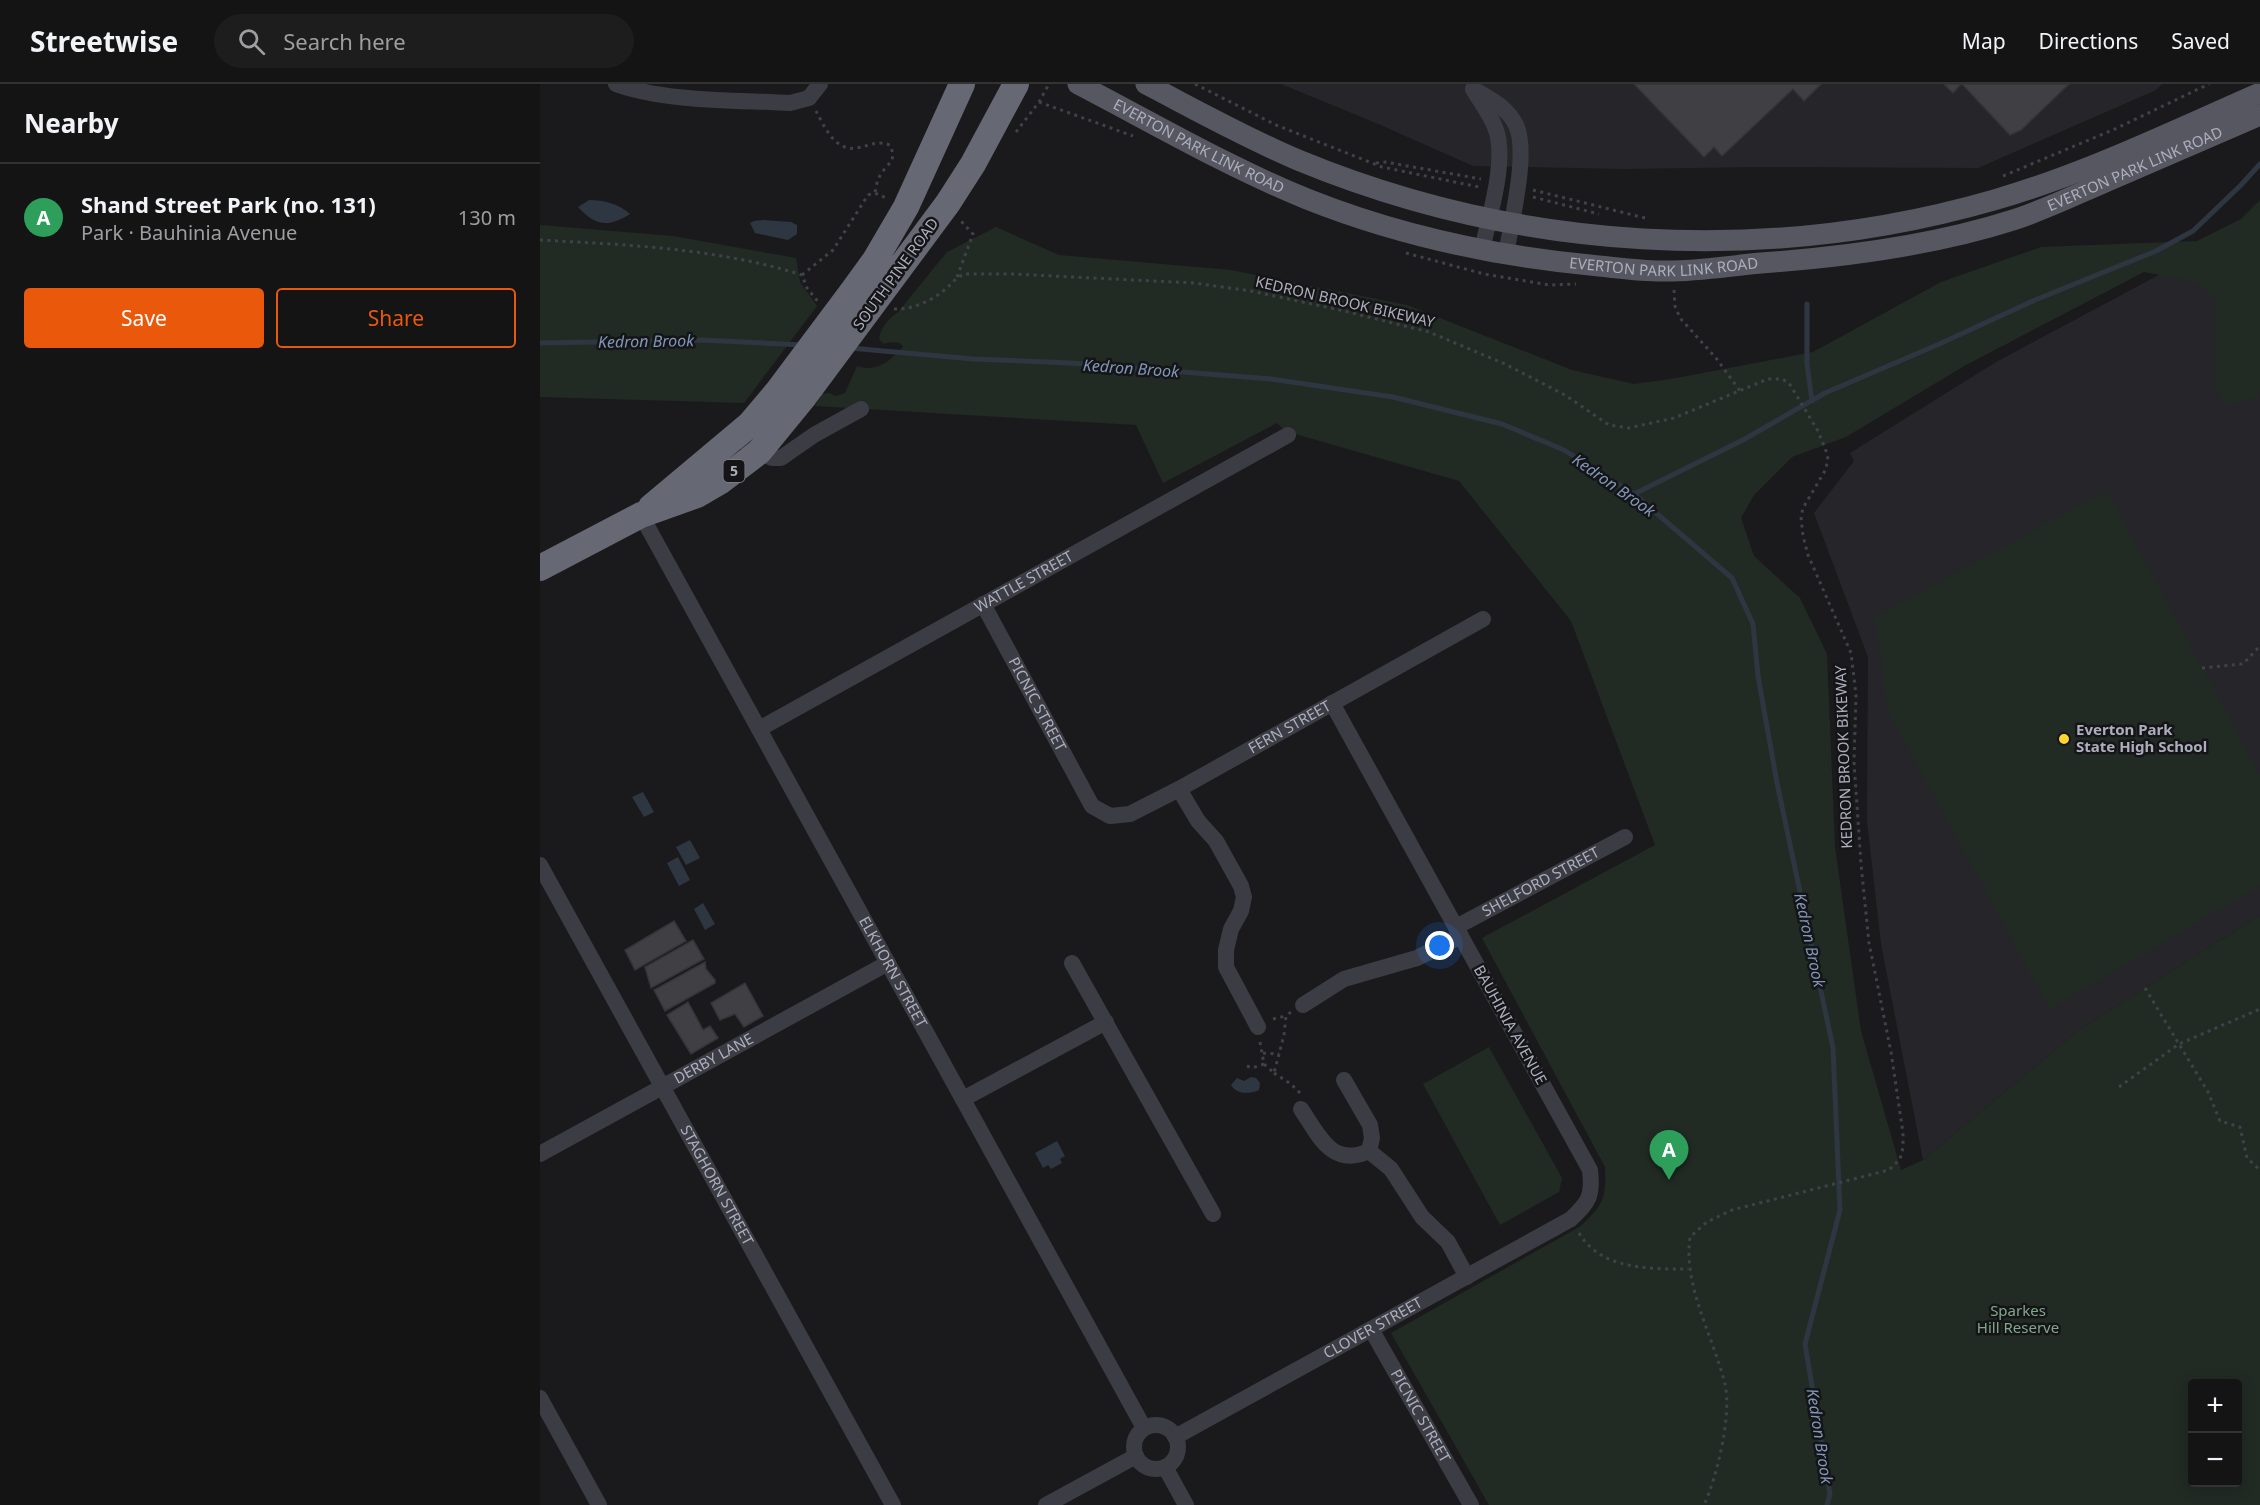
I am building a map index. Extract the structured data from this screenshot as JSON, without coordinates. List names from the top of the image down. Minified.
{"streets":{"highway":["SOUTH PINE ROAD","5"],"main road":["EVERTON PARK LINK ROAD"],"street":["WATTLE STREET","PICNIC STREET","FERN STREET","SHELFORD STREET","ELKHORN STREET","BAUHINIA AVENUE","DERBY LANE","STAGHORN STREET","CLOVER STREET"],"path":["KEDRON BROOK BIKEWAY"]},"crossings":[["SOUTH PINE ROAD","KEDRON BROOK BIKEWAY"],["SOUTH PINE ROAD","ELKHORN STREET"],["WATTLE STREET","PICNIC STREET"],["WATTLE STREET","ELKHORN STREET"],["PICNIC STREET","FERN STREET"],["PICNIC STREET","CLOVER STREET"],["FERN STREET","BAUHINIA AVENUE"],["SHELFORD STREET","BAUHINIA AVENUE"],["ELKHORN STREET","DERBY LANE"],["ELKHORN STREET","CLOVER STREET"],["BAUHINIA AVENUE","CLOVER STREET"],["DERBY LANE","STAGHORN STREET"]],"water":["Kedron Brook"],"parks":["Sparkes Hill Reserve"],"places":["Everton Park State High School"],"page":{"header":"Streetwise","search":"Search here","nav":["Map","Directions","Saved"],"heading":"Nearby","list":[{"mark":"A","name":"Shand Street Park (no. 131)","note":"Park · Bauhinia Avenue","value":"130 m"}],"buttons":["Save","Share"],"pins":"A","map_buttons":["+","−"]}}
